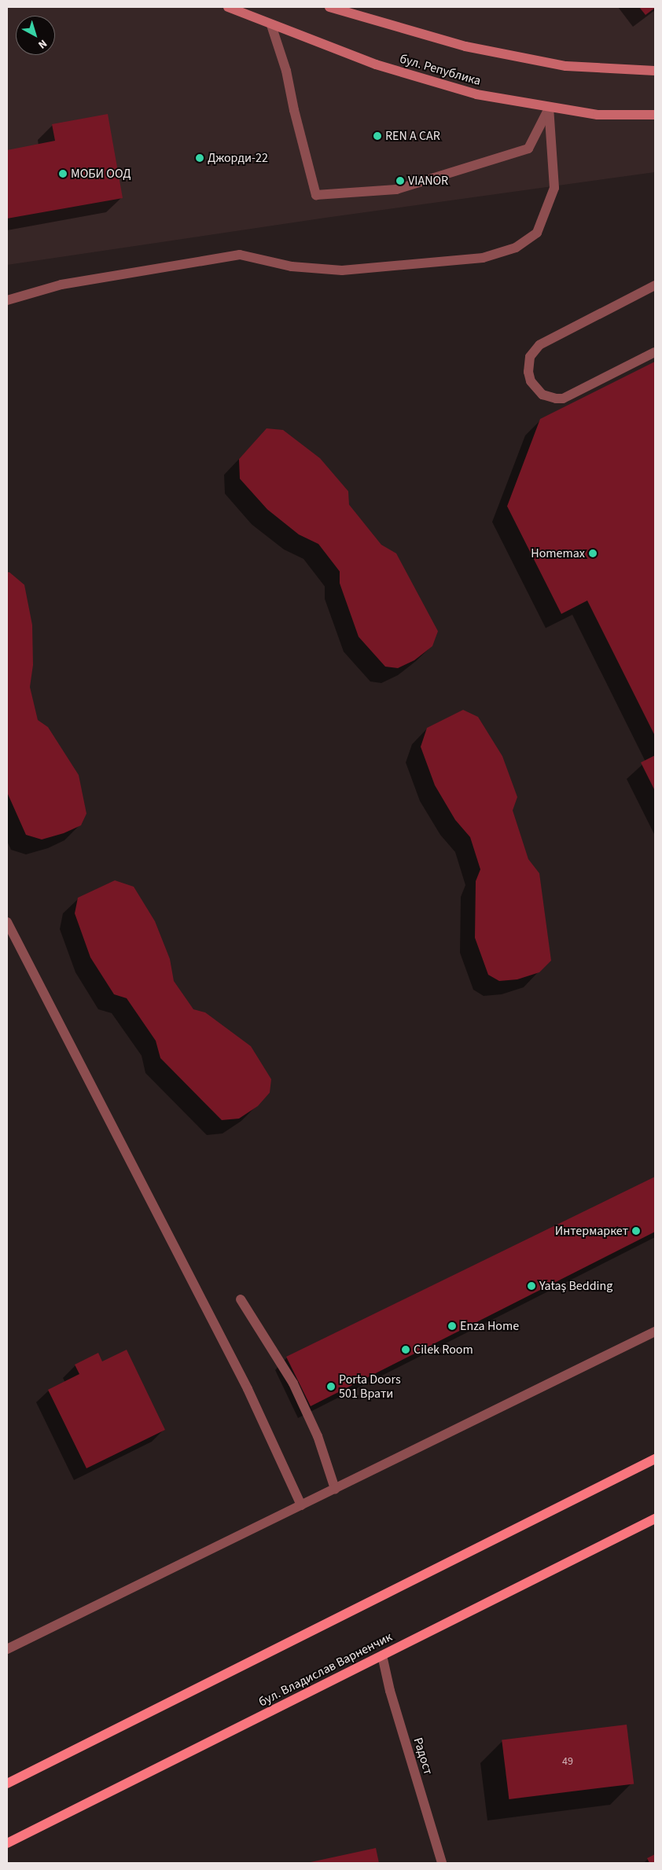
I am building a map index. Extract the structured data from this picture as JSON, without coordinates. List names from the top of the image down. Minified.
{"streets":{"main road":["бул. Владислав Варненчик"],"street":["бул. Република","Радост"]},"crossings":[["бул. Владислав Варненчик","Радост"]],"places":["REN A CAR","Джорди-22","МОБИ ООД","VIANOR","Homemax","Интермаркет","Yataş Bedding","Enza Home","Cilek Room","Porta Doors 501 Врати"],"house_numbers":["49"],"north":"bottom right"}
